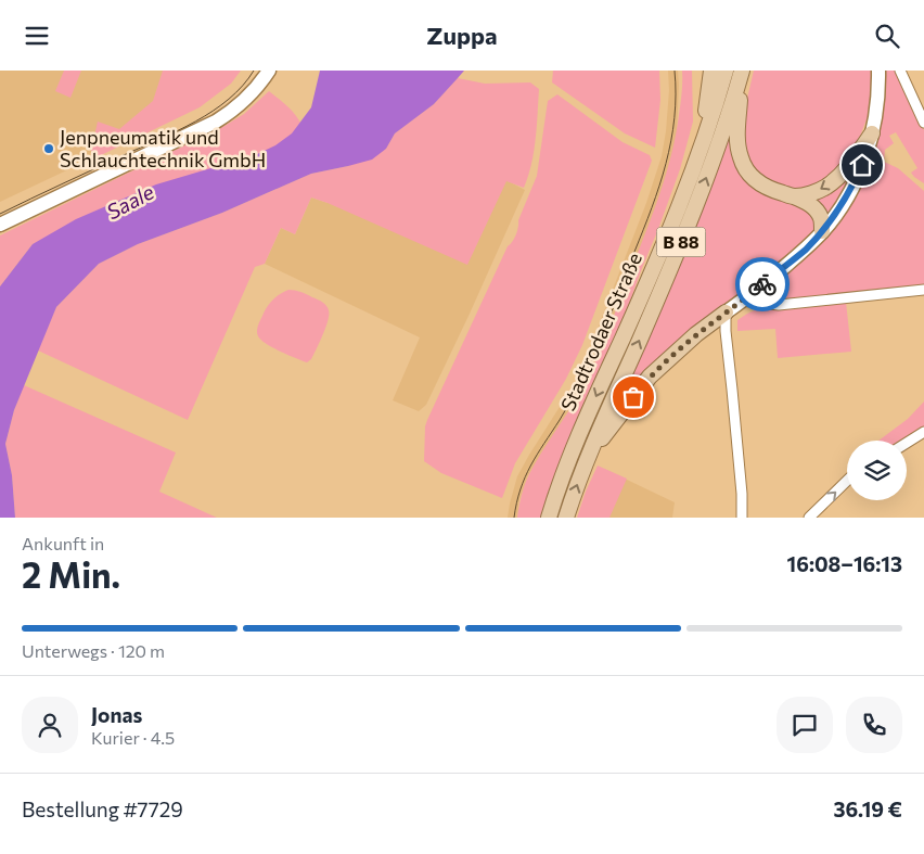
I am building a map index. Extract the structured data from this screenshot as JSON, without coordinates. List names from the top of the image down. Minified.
{"streets":{"main road":["B 88","Stadtrodaer Straße"]},"water":["Saale"],"places":["Jenpneumatik und Schlauchtechnik GmbH"],"page":{"header":"Zuppa","heading":["2 Min.","Ankunft in","16:08–16:13"],"panel":["Jonas","Kurier · 4.5","Bestellung #7729","36.19 €"],"bar":"Unterwegs · 120 m"}}
